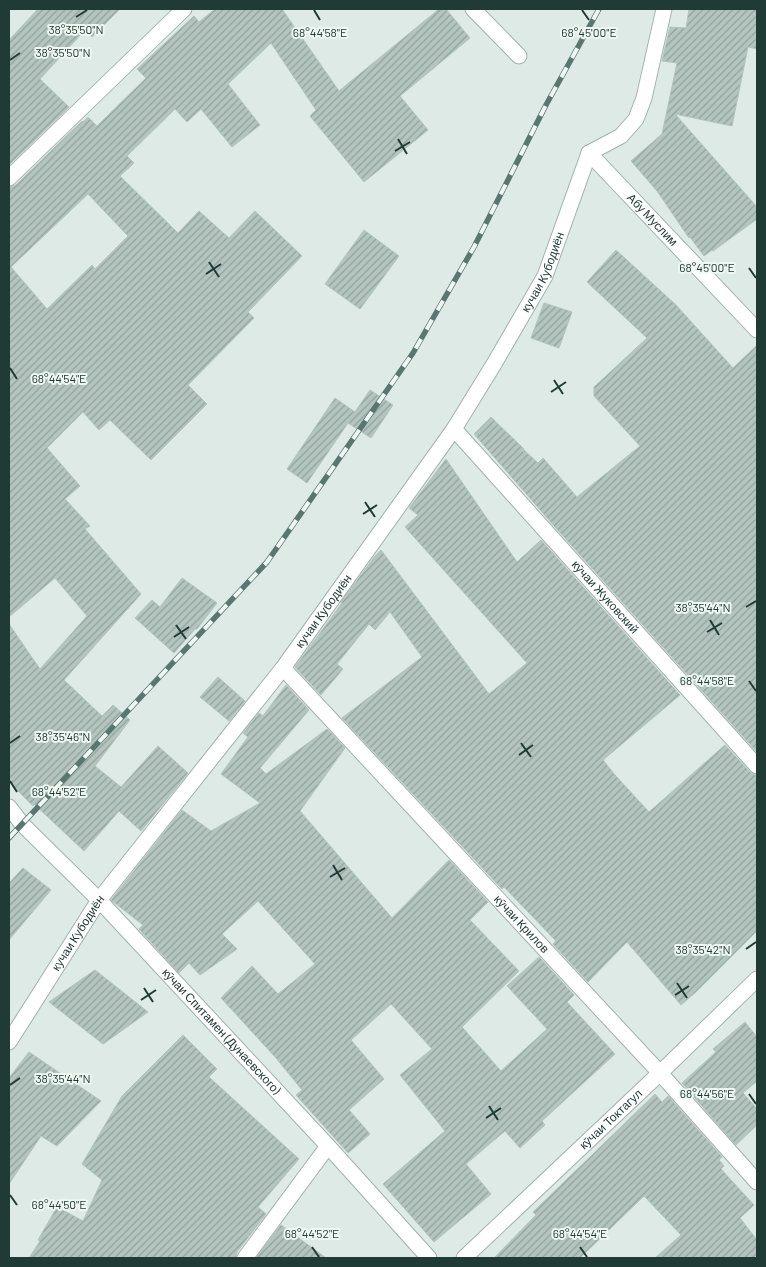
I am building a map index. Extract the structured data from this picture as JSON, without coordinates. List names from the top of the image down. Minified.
{"streets":{"street":["Абу Муслим","кучаи Кубодиён","кӯчаи Жуковский","кӯчаи Крилов","кӯчаи Спитамен (Дунаевского)","кӯчаи Токтагул"]},"crossings":[["Абу Муслим","кучаи Кубодиён"],["кучаи Кубодиён","кӯчаи Жуковский"],["кучаи Кубодиён","кӯчаи Крилов"],["кучаи Кубодиён","кӯчаи Спитамен (Дунаевского)"],["кӯчаи Крилов","кӯчаи Токтагул"]],"coordinates":["38°35'50\"N","68°44'58\"E","68°45'00\"E","68°44'54\"E","38°35'44\"N","38°35'46\"N","68°44'52\"E","38°35'42\"N","68°44'56\"E","68°44'50\"E"]}
